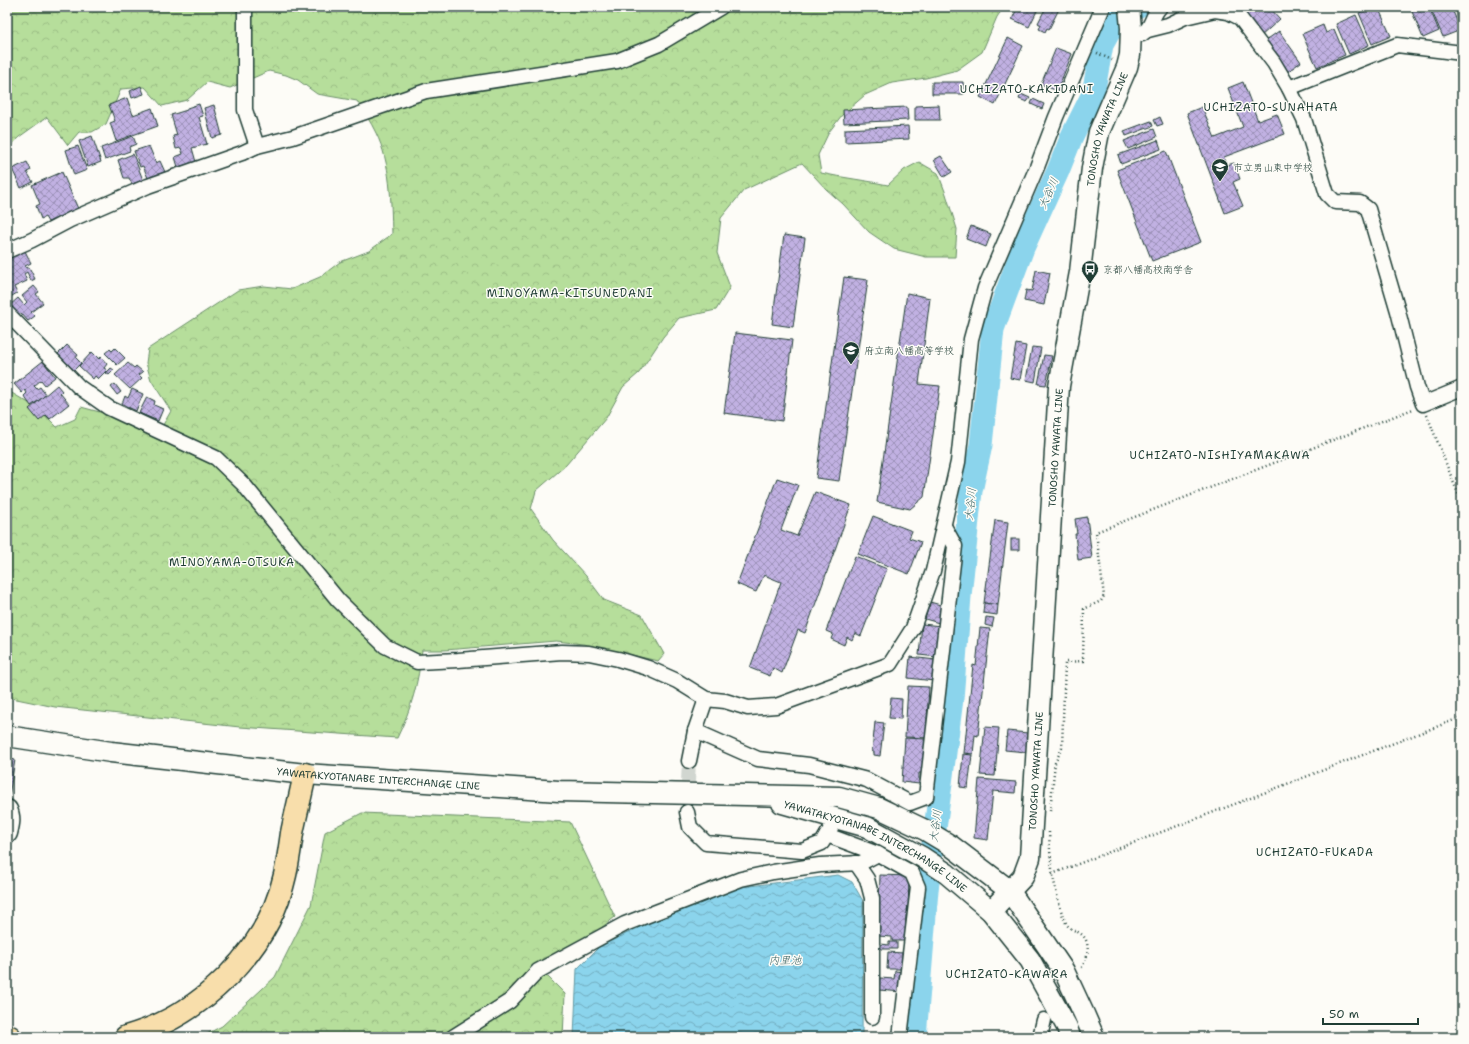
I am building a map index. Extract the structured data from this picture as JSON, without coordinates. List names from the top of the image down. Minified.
{"streets":{"main road":["TONOSHO YAWATA LINE","YAWATAKYOTANABE INTERCHANGE LINE"]},"crossings":[["TONOSHO YAWATA LINE","YAWATAKYOTANABE INTERCHANGE LINE"]],"districts":["UCHIZATO-KAKIDANI","UCHIZATO-SUNAHATA","MINOYAMA-KITSUNEDANI","UCHIZATO-NISHIYAMAKAWA","MINOYAMA-OTSUKA","UCHIZATO-FUKADA","UCHIZATO-KAWARA"],"water":["大谷川","内里池"],"places":{"school or university":["市立男山東中学校","府立南八幡高等学校"],"bus stop":["京都八幡高校南学舎"]},"scale_bar":"50 m"}
